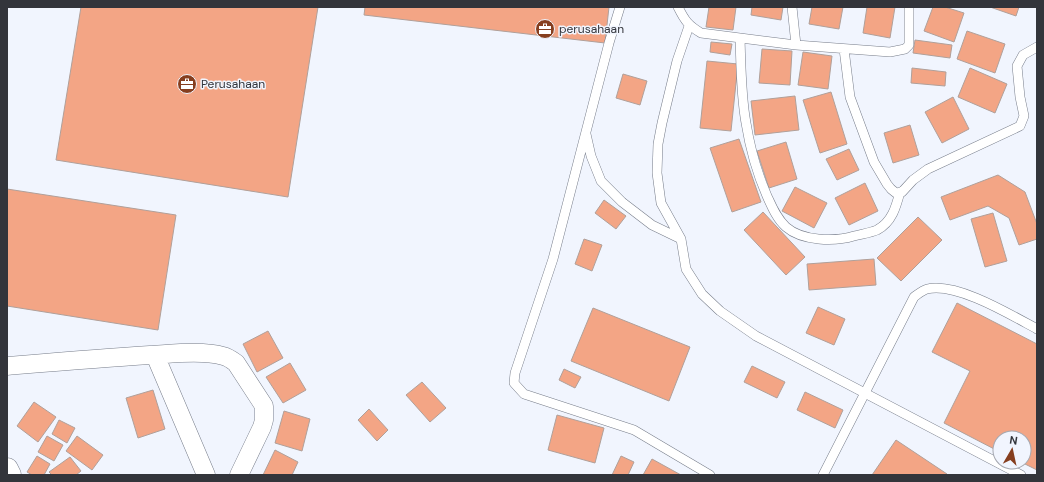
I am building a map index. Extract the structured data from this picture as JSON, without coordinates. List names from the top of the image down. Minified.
{"places":{"office":["perusahaan","Perusahaan"]},"north":"top"}
